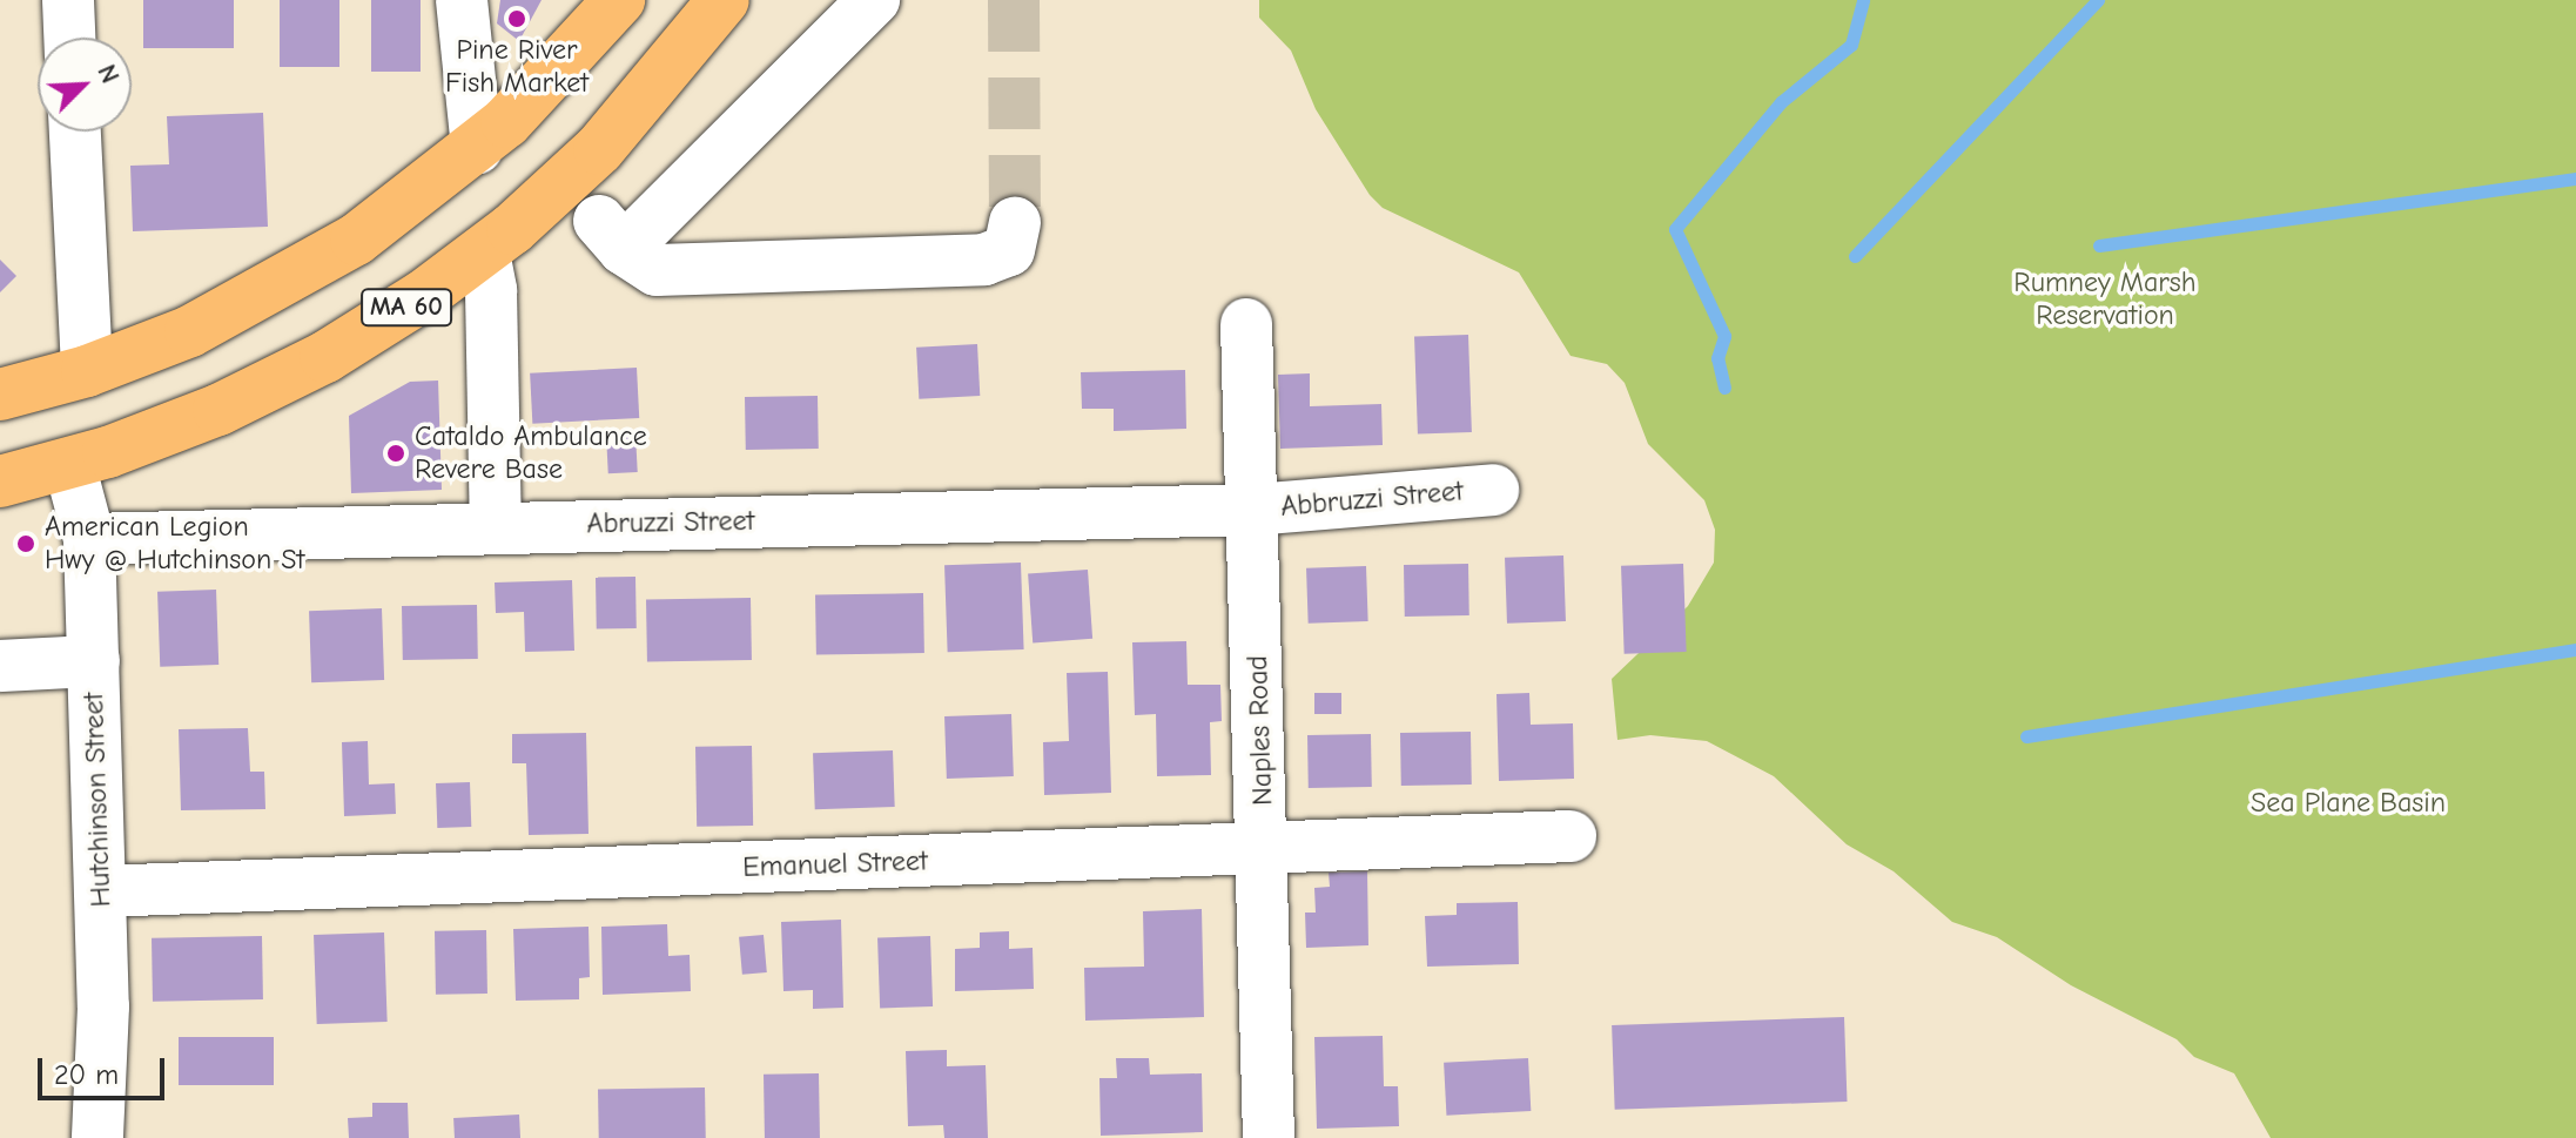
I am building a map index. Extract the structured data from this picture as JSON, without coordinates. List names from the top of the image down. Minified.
{"streets":{"highway":["MA 60"],"street":["Abbruzzi Street","Abruzzi Street","Naples Road","Hutchinson Street","Emanuel Street"]},"crossings":[["MA 60","Hutchinson Street"],["Abbruzzi Street","Abruzzi Street"],["Abbruzzi Street","Naples Road"],["Abruzzi Street","Naples Road"],["Abruzzi Street","Hutchinson Street"],["Naples Road","Emanuel Street"],["Hutchinson Street","Emanuel Street"]],"parks":["Rumney Marsh Reservation","Sea Plane Basin"],"places":["Pine River Fish Market","Cataldo Ambulance Revere Base","American Legion Hwy @ Hutchinson St"],"scale_bar":"20 m","north":"top right"}
